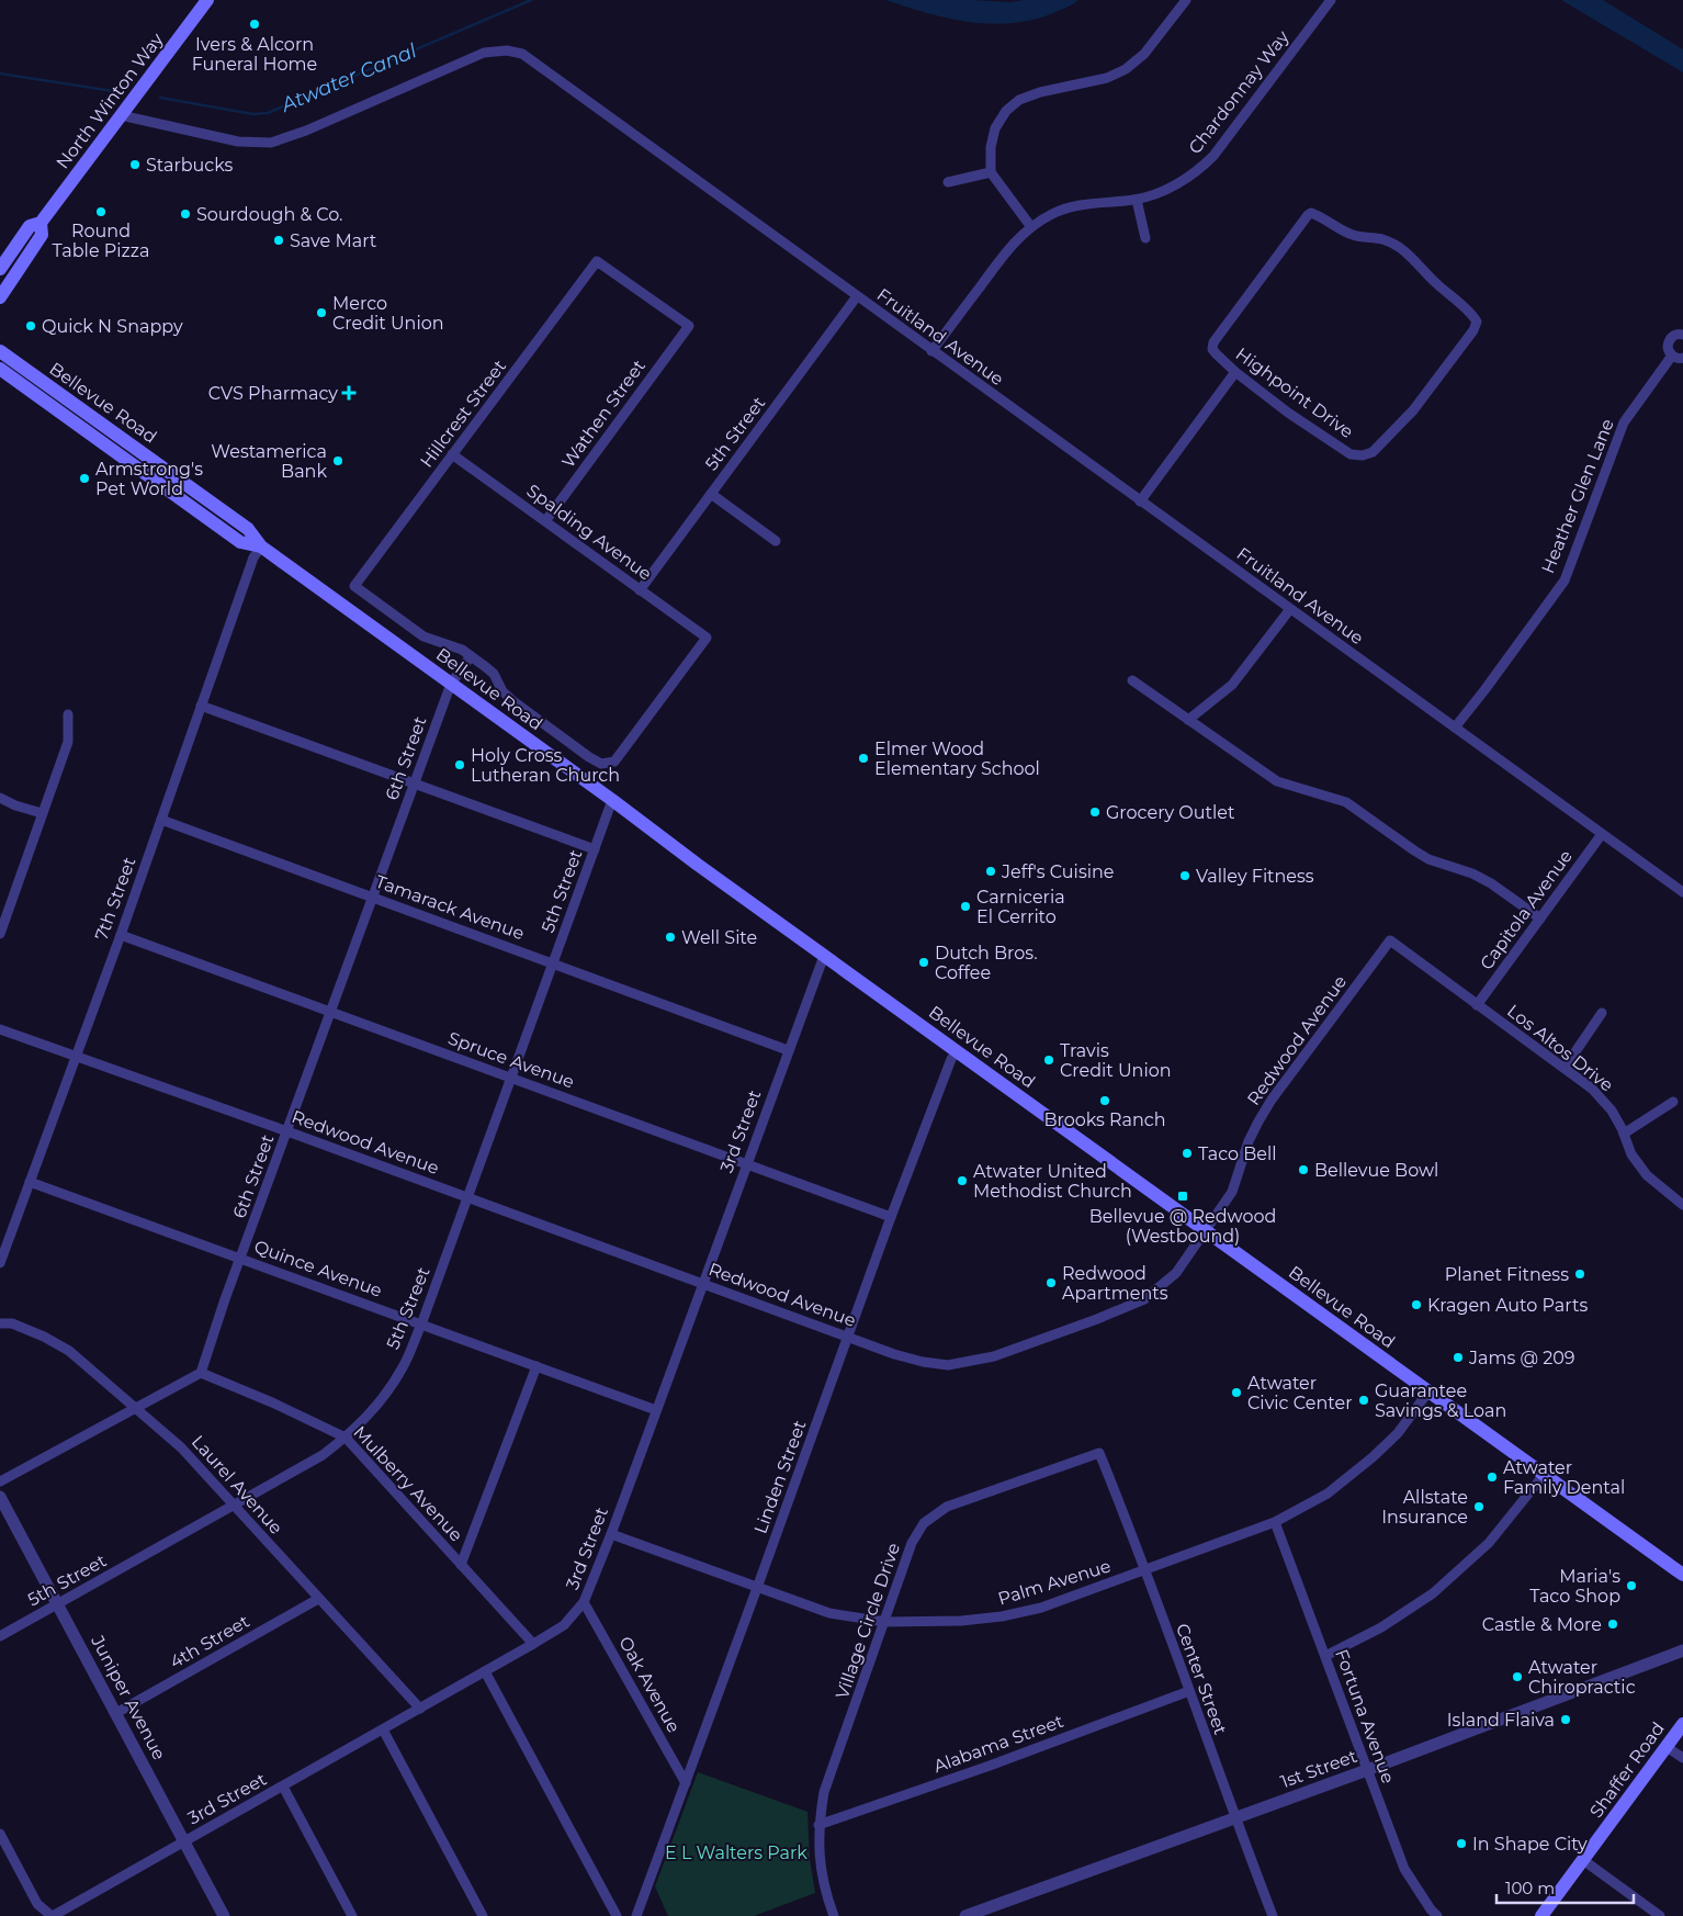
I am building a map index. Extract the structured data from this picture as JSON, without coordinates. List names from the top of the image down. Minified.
{"streets":{"main road":["North Winton Way","Bellevue Road","Shaffer Road"],"street":["Chardonnay Way","Fruitland Avenue","Highpoint Drive","Hillcrest Street","Wathen Street","5th Street","Heather Glen Lane","Spalding Avenue","6th Street","7th Street","Tamarack Avenue","Capitola Avenue","Redwood Avenue","Los Altos Drive","Spruce Avenue","3rd Street","Quince Avenue","Linden Street","Mulberry Avenue","Laurel Avenue","Palm Avenue","Village Circle Drive","4th Street","Center Street","Oak Avenue","Juniper Avenue","Fortuna Avenue","Alabama Street","1st Street"]},"crossings":[["Chardonnay Way","Fruitland Avenue"],["North Winton Way","Fruitland Avenue"],["Fruitland Avenue","5th Street"],["Fruitland Avenue","Heather Glen Lane"],["Fruitland Avenue","Capitola Avenue"],["Bellevue Road","5th Street"],["Bellevue Road","6th Street"],["Bellevue Road","7th Street"],["Bellevue Road","Redwood Avenue"],["Bellevue Road","3rd Street"],["Bellevue Road","Linden Street"],["Bellevue Road","Palm Avenue"],["Hillcrest Street","Wathen Street"],["Hillcrest Street","Spalding Avenue"],["Hillcrest Street","6th Street"],["Wathen Street","Spalding Avenue"],["5th Street","Spalding Avenue"],["5th Street","Tamarack Avenue"],["5th Street","Redwood Avenue"],["5th Street","Spruce Avenue"],["5th Street","Quince Avenue"],["5th Street","Mulberry Avenue"],["5th Street","Laurel Avenue"],["5th Street","Juniper Avenue"],["Spalding Avenue","6th Street"],["6th Street","Tamarack Avenue"],["6th Street","Redwood Avenue"],["6th Street","Spruce Avenue"],["6th Street","Quince Avenue"],["6th Street","Mulberry Avenue"],["7th Street","Tamarack Avenue"],["7th Street","Redwood Avenue"],["7th Street","Spruce Avenue"],["7th Street","Quince Avenue"],["Tamarack Avenue","3rd Street"],["Capitola Avenue","Los Altos Drive"],["Redwood Avenue","Los Altos Drive"],["Redwood Avenue","3rd Street"],["Redwood Avenue","Linden Street"],["Spruce Avenue","3rd Street"],["Spruce Avenue","Linden Street"],["3rd Street","Quince Avenue"],["3rd Street","Mulberry Avenue"],["3rd Street","Laurel Avenue"],["3rd Street","Palm Avenue"],["3rd Street","Oak Avenue"],["3rd Street","Juniper Avenue"],["Linden Street","Palm Avenue"],["Linden Street","Oak Avenue"],["Laurel Avenue","4th Street"],["Palm Avenue","Village Circle Drive"],["Palm Avenue","Center Street"],["Palm Avenue","Fortuna Avenue"],["Village Circle Drive","Center Street"],["Village Circle Drive","Alabama Street"],["4th Street","Juniper Avenue"],["Center Street","Alabama Street"],["Center Street","1st Street"],["Fortuna Avenue","1st Street"]],"water":["Atwater Canal"],"parks":["E L Walters Park"],"places":{"other":["Ivers & Alcorn Funeral Home","Starbucks","Round Table Pizza","Sourdough & Co.","Save Mart","Merco Credit Union","Quick N Snappy","Westamerica Bank","Armstrong's Pet World","Elmer Wood Elementary School","Holy Cross Lutheran Church","Grocery Outlet","Jeff's Cuisine","Valley Fitness","Carniceria El Cerrito","Well Site","Dutch Bros. Coffee","Travis Credit Union","Brooks Ranch","Taco Bell","Bellevue Bowl","Atwater United Methodist Church","Planet Fitness","Redwood Apartments","Kragen Auto Parts","Jams @ 209","Atwater Civic Center","Guarantee Savings & Loan","Atwater Family Dental","Allstate Insurance","Maria's Taco Shop","Castle & More","Atwater Chiropractic","Island Flaiva","In Shape City"],"health":["CVS Pharmacy"],"transit":["Bellevue @ Redwood (Westbound)"]},"scale_bar":"100 m"}
